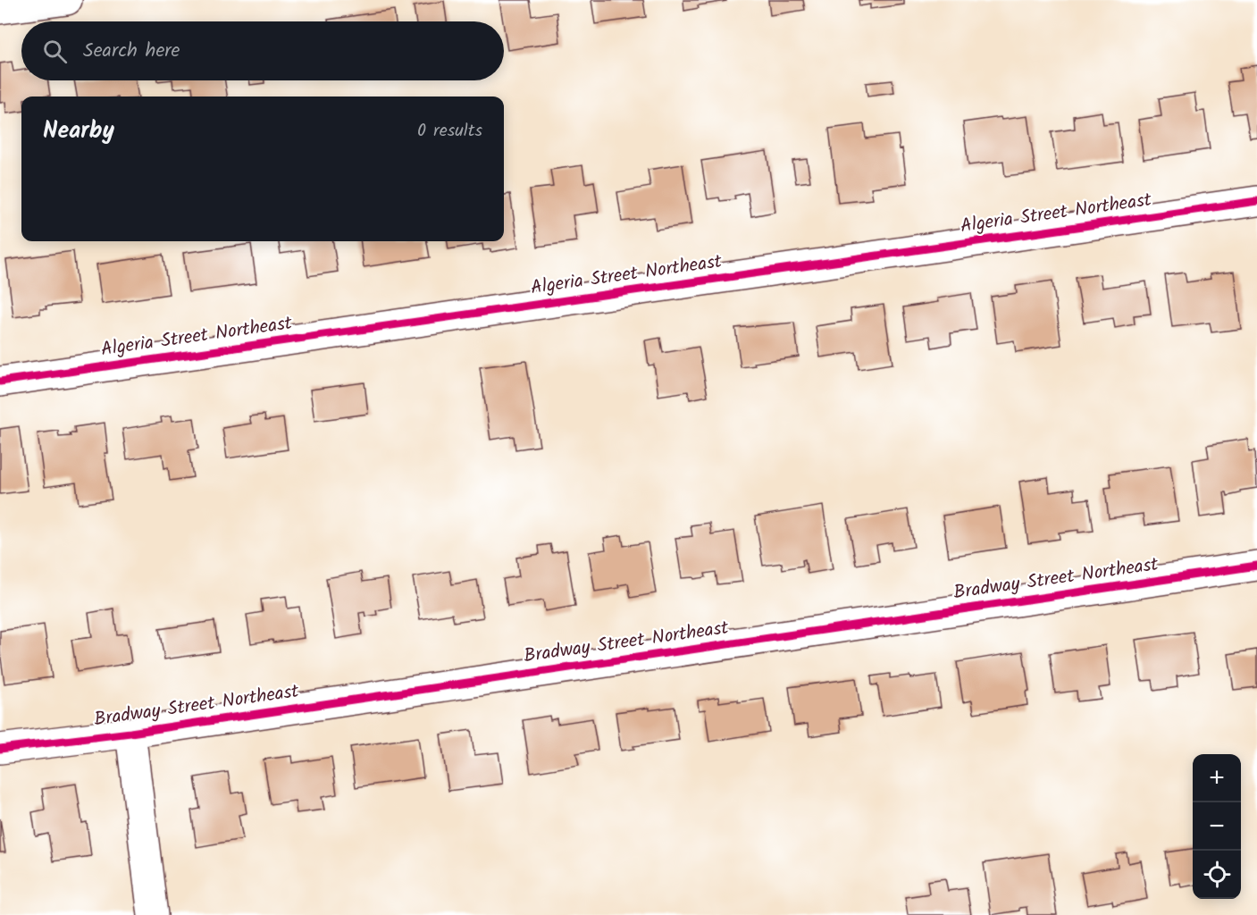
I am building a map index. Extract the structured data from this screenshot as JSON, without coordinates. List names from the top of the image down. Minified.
{"streets":{"street":["Algeria Street Northeast","Bradway Street Northeast"]},"page":{"search":"Search here","heading":["Nearby","0 results"],"map_buttons":["+","−"]}}
